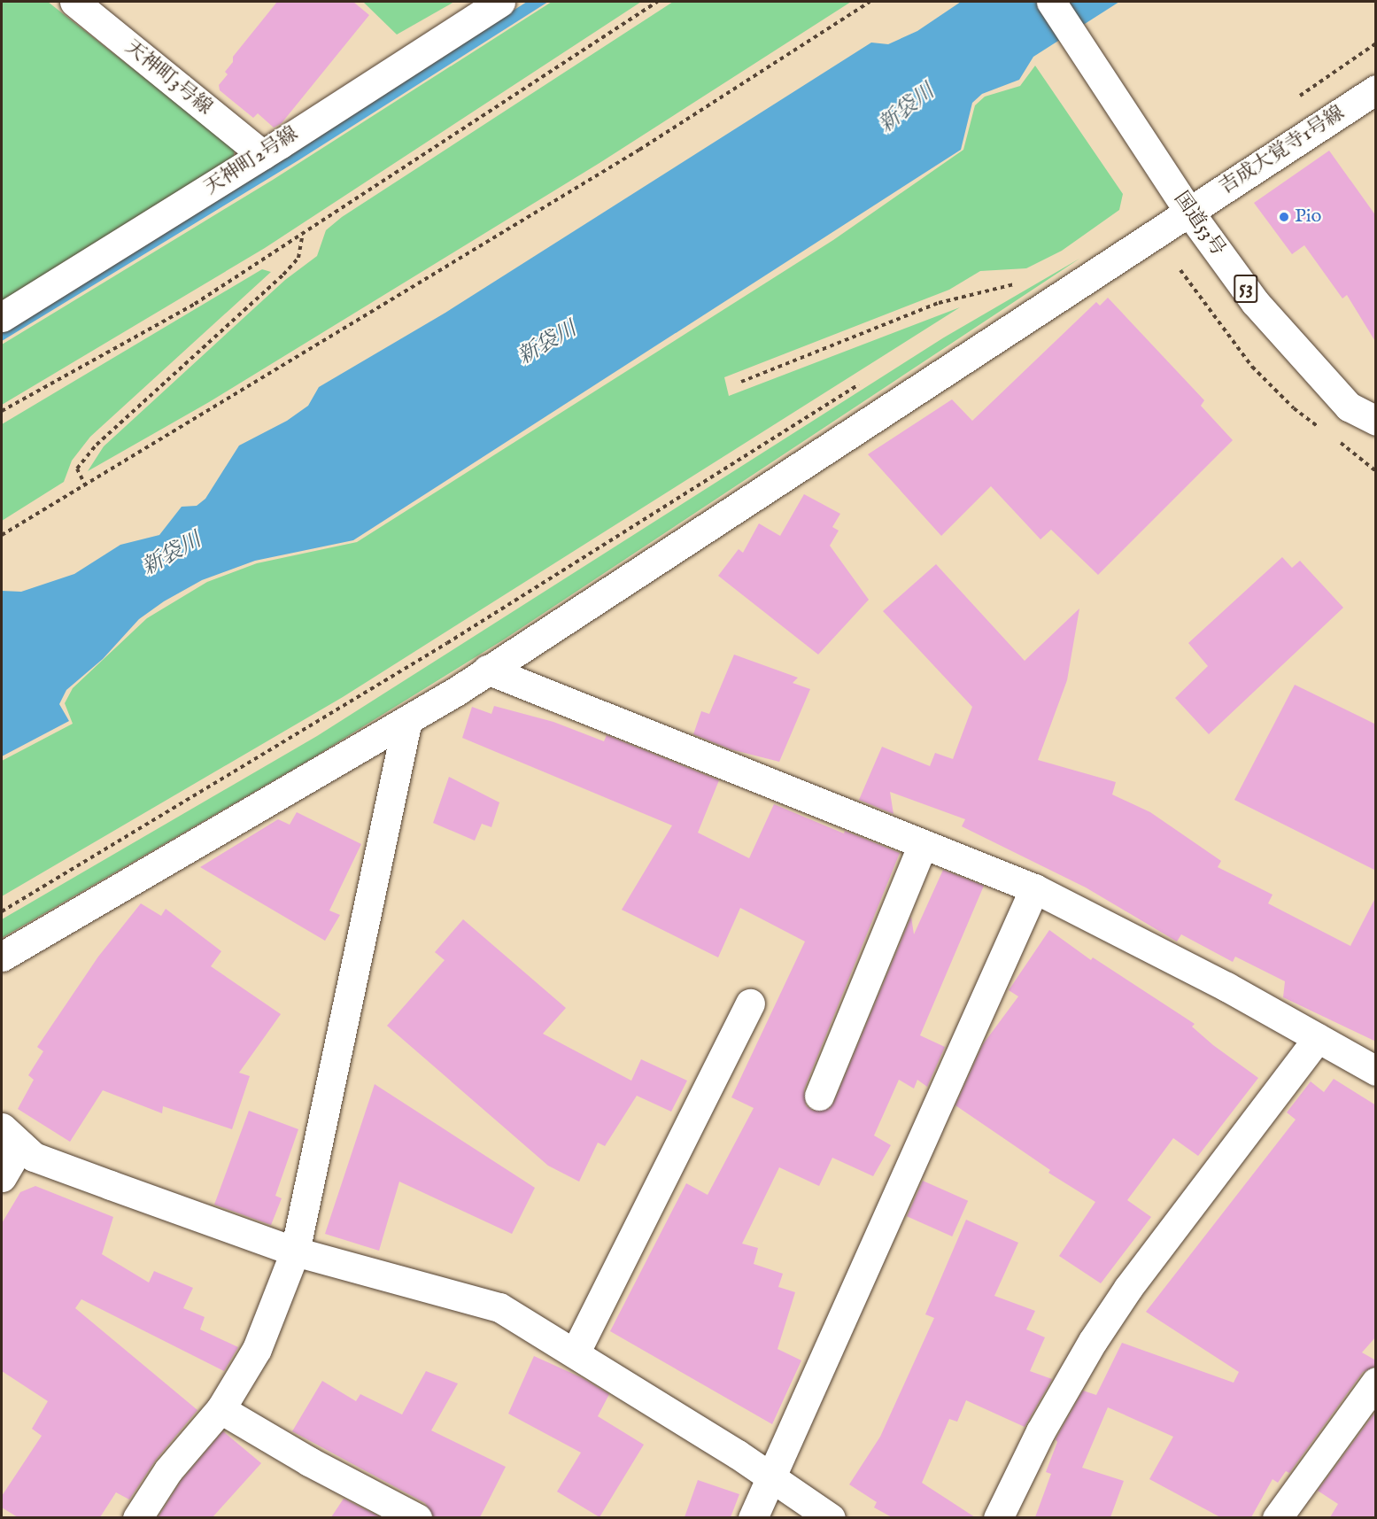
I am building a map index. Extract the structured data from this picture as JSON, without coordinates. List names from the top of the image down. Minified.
{"streets":{"main road":["天神町3号線","吉成大覚寺1号線","天神町2号線","国道53号","53"]},"crossings":[["天神町3号線","天神町2号線"],["吉成大覚寺1号線","国道53号"]],"water":["新袋川"],"places":["Pio"]}
